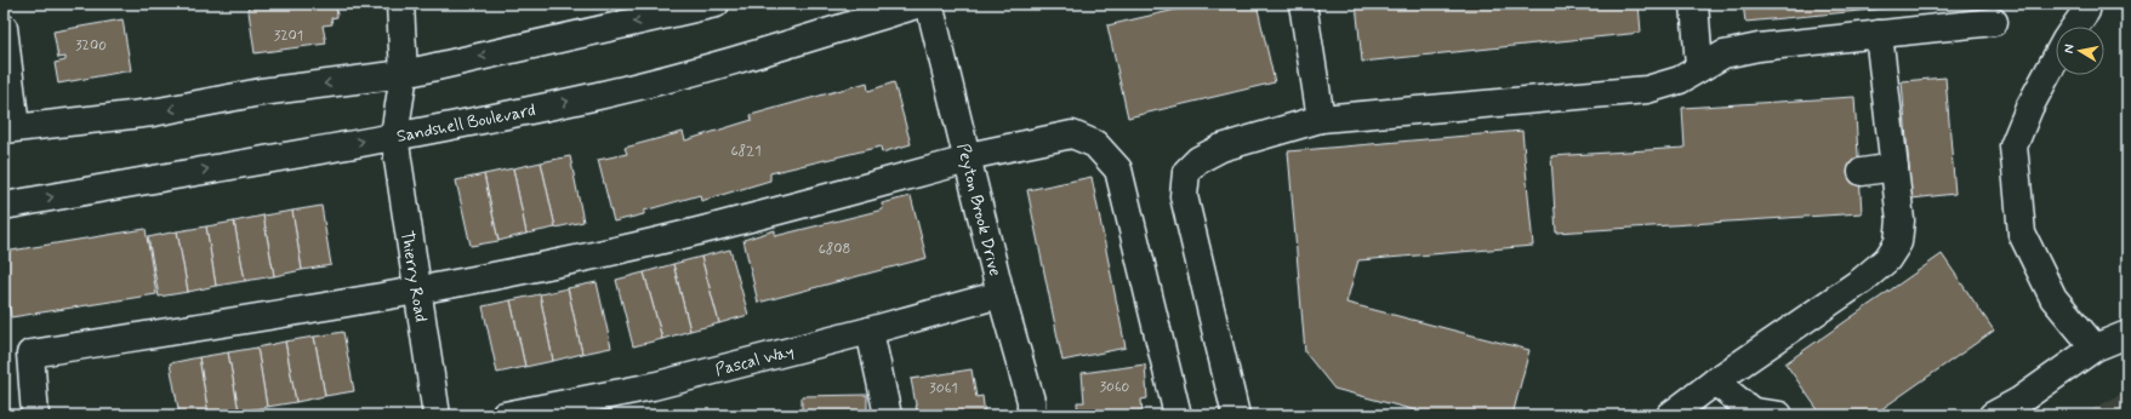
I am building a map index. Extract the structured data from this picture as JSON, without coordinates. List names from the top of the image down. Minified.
{"streets":{"street":["Sandshell Boulevard","Peyton Brook Drive","Thierry Road","Pascal Way"]},"crossings":[["Sandshell Boulevard","Thierry Road"],["Peyton Brook Drive","Pascal Way"]],"house_numbers":["3201","3200","6821","6808","3060","3061"],"north":"left"}
